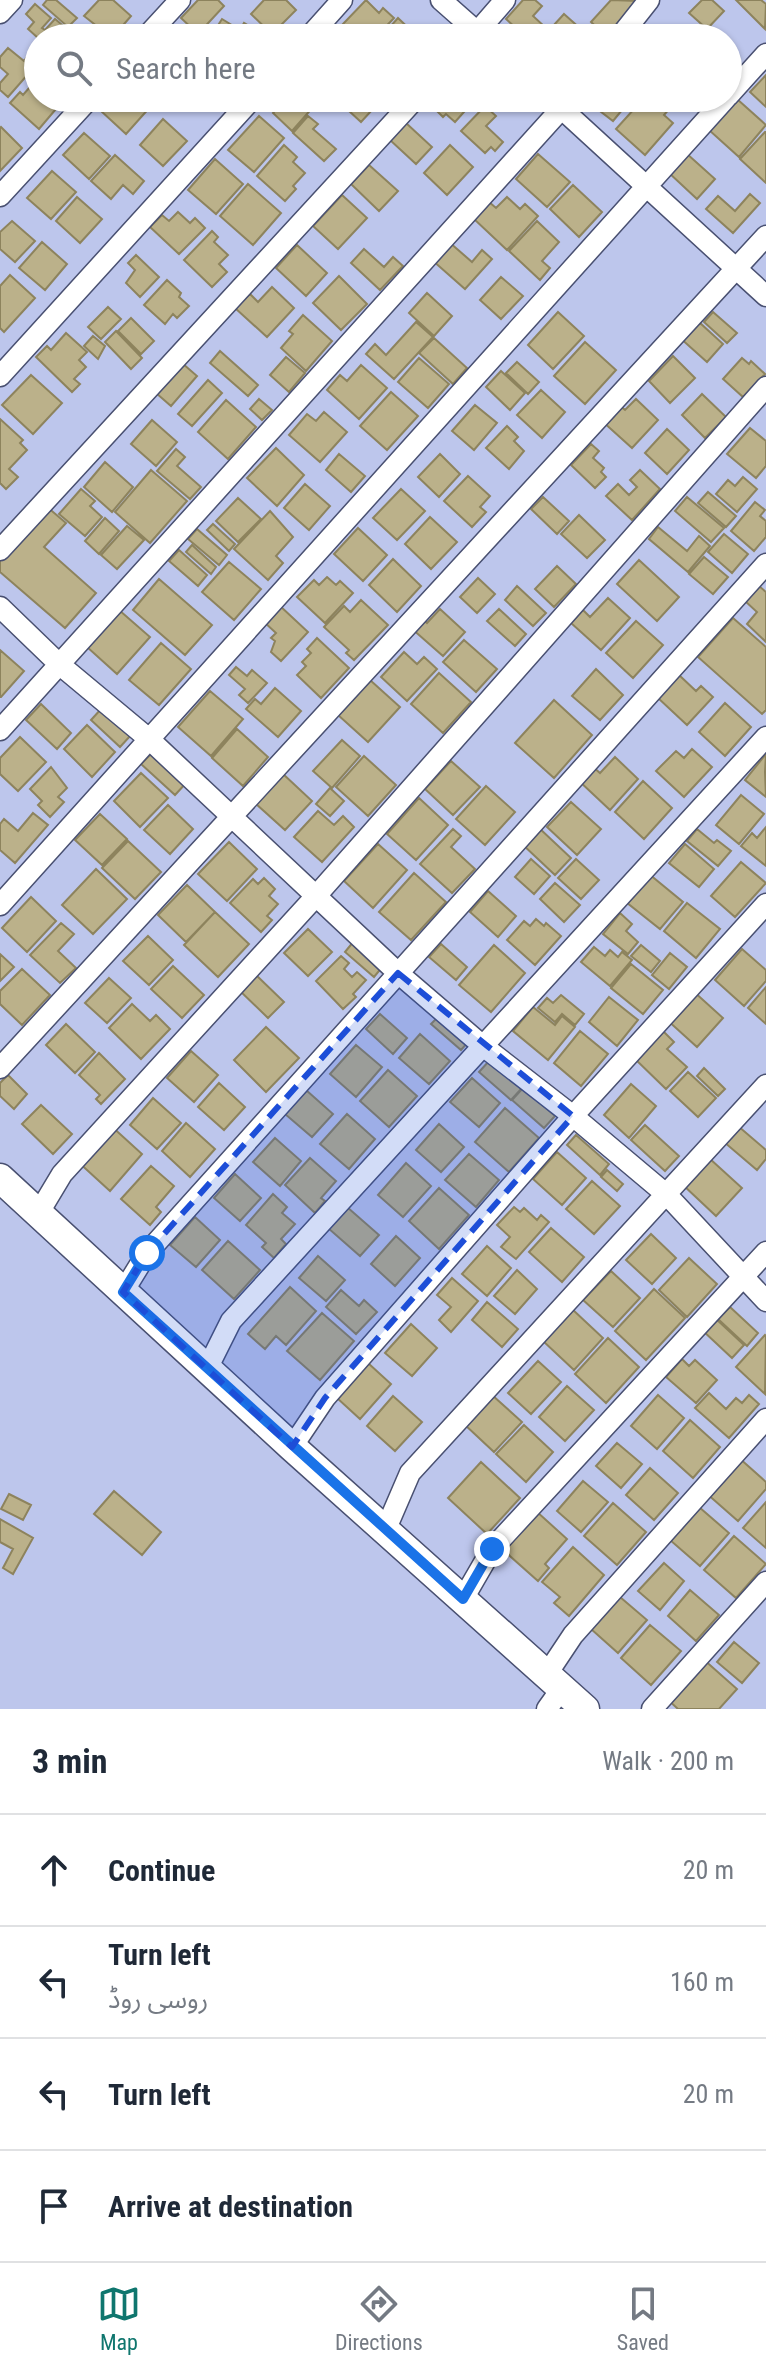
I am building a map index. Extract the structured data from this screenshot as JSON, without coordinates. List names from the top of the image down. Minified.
{"page":{"search":"Search here","heading":["3 min","Walk · 200 m"],"list":[["Continue","20 m"],["Turn left","روسی روڈ","160 m"],["Turn left","20 m"],"Arrive at destination"],"nav":["Map","Directions","Saved"]}}
